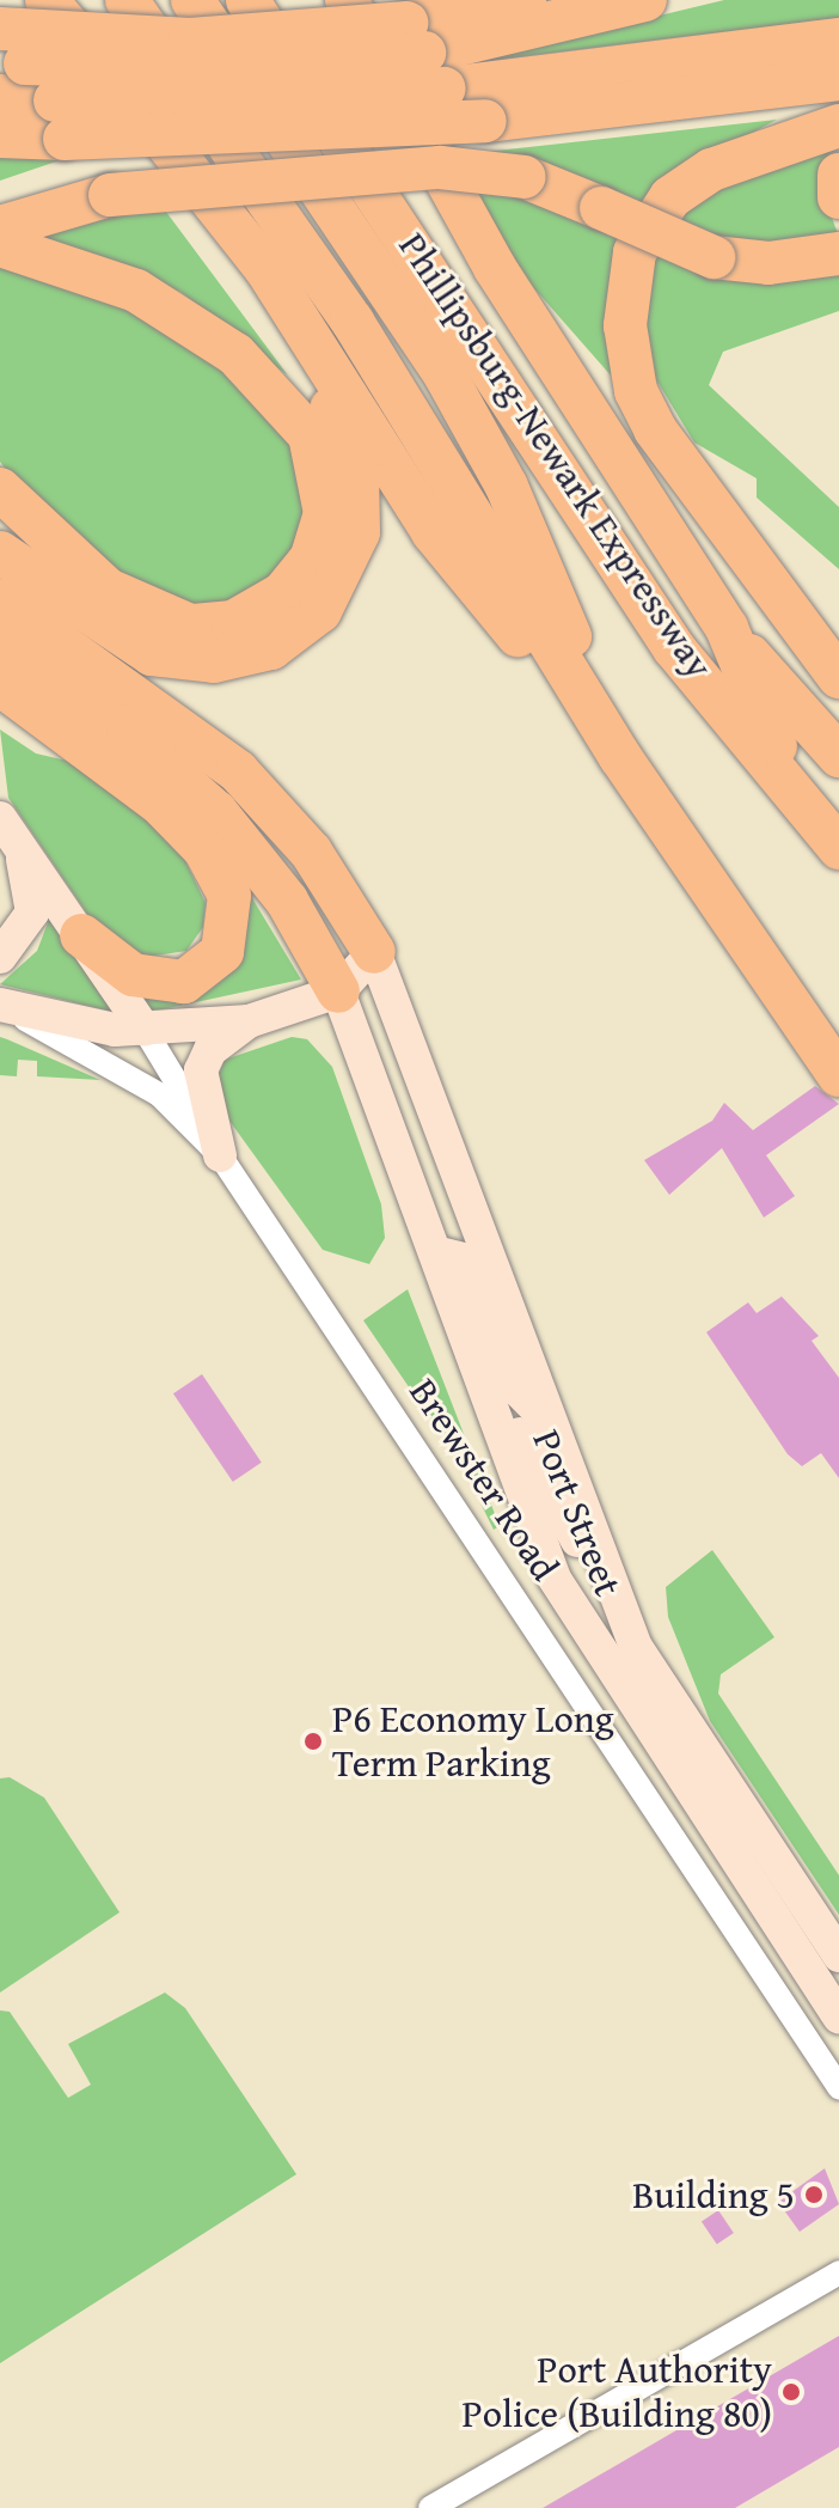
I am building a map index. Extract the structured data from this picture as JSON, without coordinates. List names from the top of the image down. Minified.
{"streets":{"highway":["Phillipsburg-Newark Expressway"],"main road":["Brewster Road","Port Street"]},"crossings":[["Brewster Road","Port Street"]],"places":["P6 Economy Long Term Parking","Building 5","Port Authority Police (Building 80)"]}
